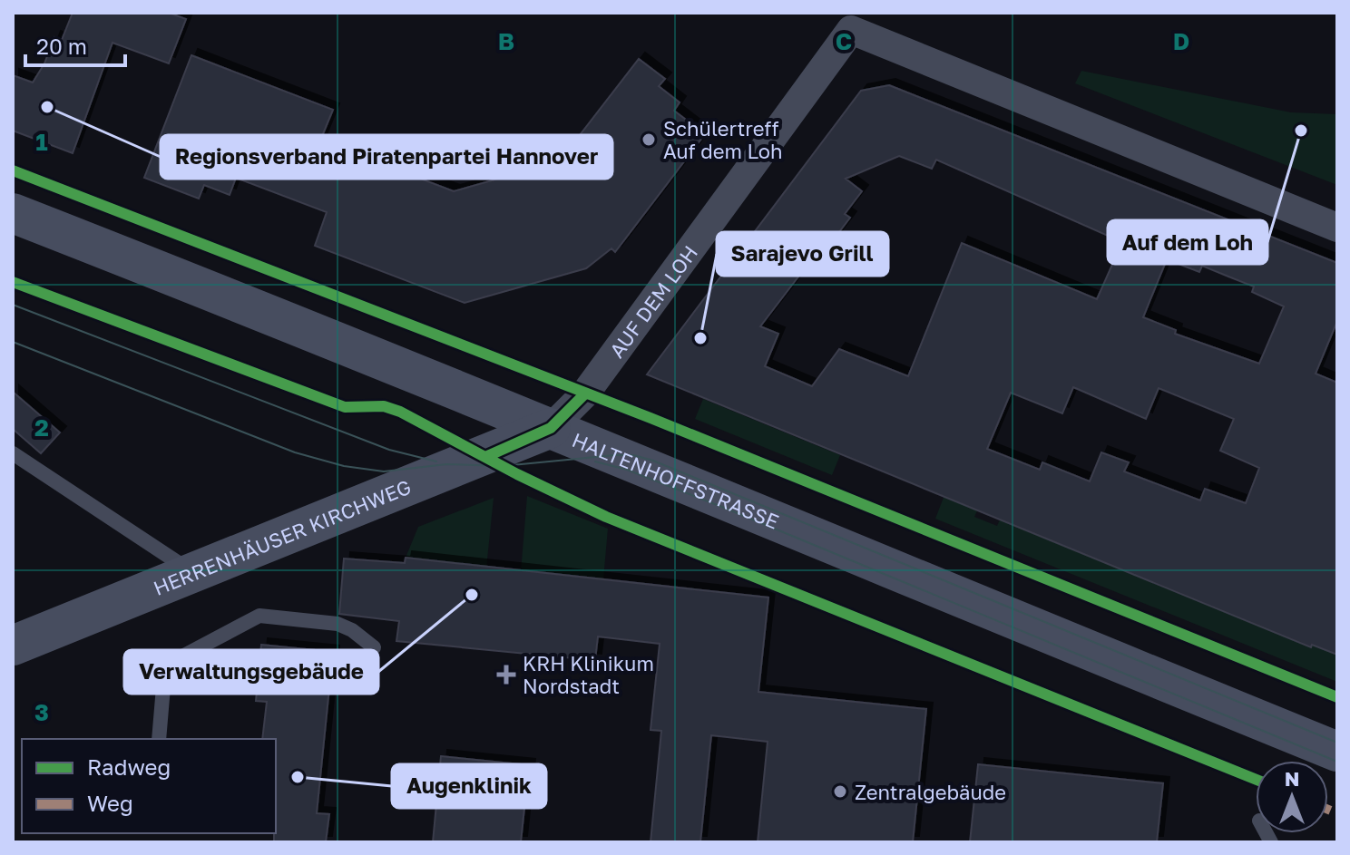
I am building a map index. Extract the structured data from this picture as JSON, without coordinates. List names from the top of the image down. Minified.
{"streets":{"street":["AUF DEM LOH","HALTENHOFFSTRASSE","HERRENHÄUSER KIRCHWEG"]},"crossings":[["AUF DEM LOH","HALTENHOFFSTRASSE"],["AUF DEM LOH","HERRENHÄUSER KIRCHWEG"],["HALTENHOFFSTRASSE","HERRENHÄUSER KIRCHWEG"]],"places":{"other":["Regionsverband Piratenpartei Hannover","Auf dem Loh","Schülertreff Auf dem Loh","Sarajevo Grill","Verwaltungsgebäude","Augenklinik","Zentralgebäude"],"health":["KRH Klinikum Nordstadt"]},"legend":["Radweg","Weg"],"scale_bar":"20 m","north":"top","grid":{"columns":["B","C","D"],"rows":["1","2","3"]}}
